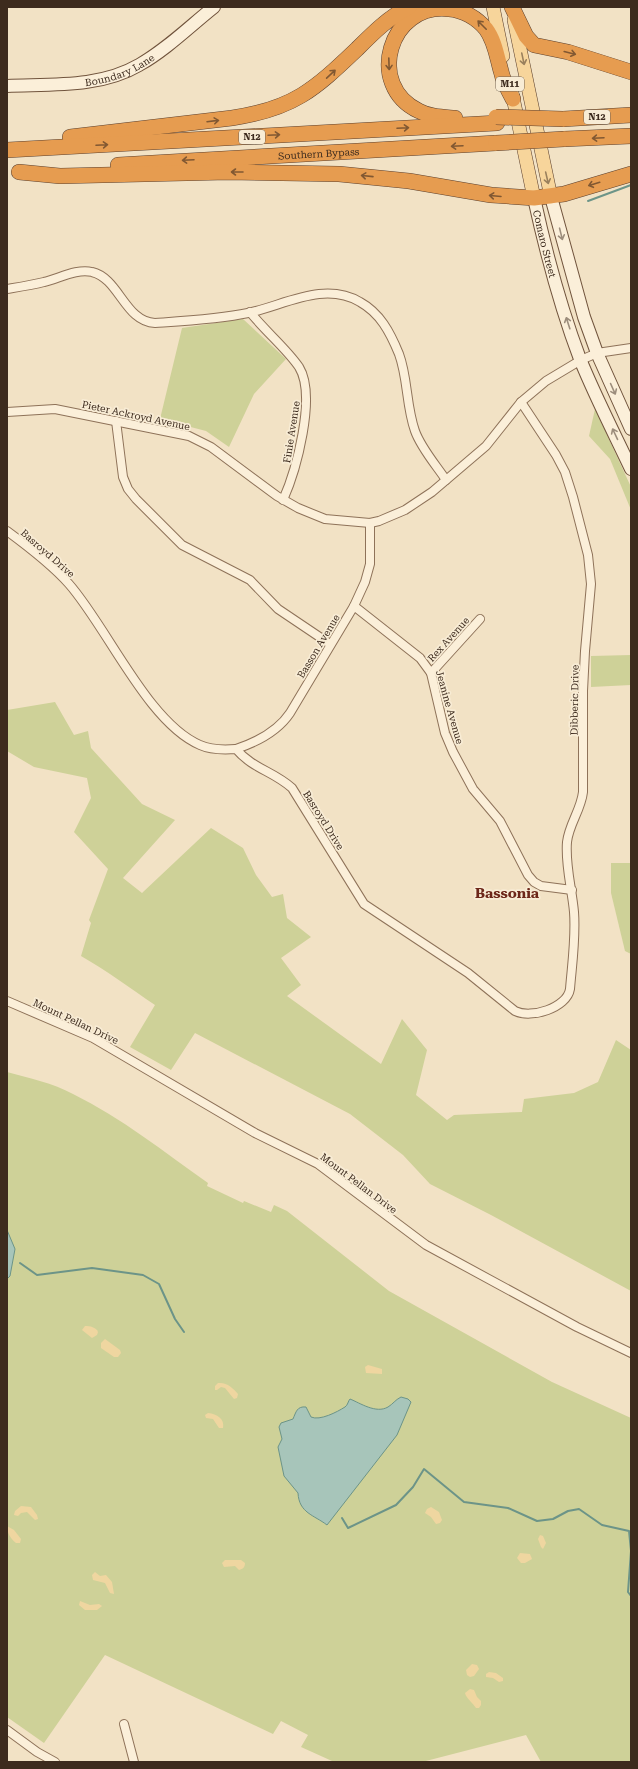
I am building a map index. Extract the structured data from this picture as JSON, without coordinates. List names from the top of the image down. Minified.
{"streets":{"highway":["N12","Southern Bypass"],"main road":["M11","Comaro Street"],"street":["Boundary Lane","Pieter Ackroyd Avenue","Finie Avenue","Basroyd Drive","Rex Avenue","Basson Avenue","Dibberic Drive","Jeanine Avenue","Mount Pellan Drive"]},"crossings":[["Comaro Street","Pieter Ackroyd Avenue"],["Pieter Ackroyd Avenue","Finie Avenue"],["Pieter Ackroyd Avenue","Basson Avenue"],["Pieter Ackroyd Avenue","Dibberic Drive"],["Basroyd Drive","Basson Avenue"],["Basroyd Drive","Dibberic Drive"],["Rex Avenue","Jeanine Avenue"],["Basson Avenue","Jeanine Avenue"],["Dibberic Drive","Jeanine Avenue"]],"districts":["Bassonia"]}
